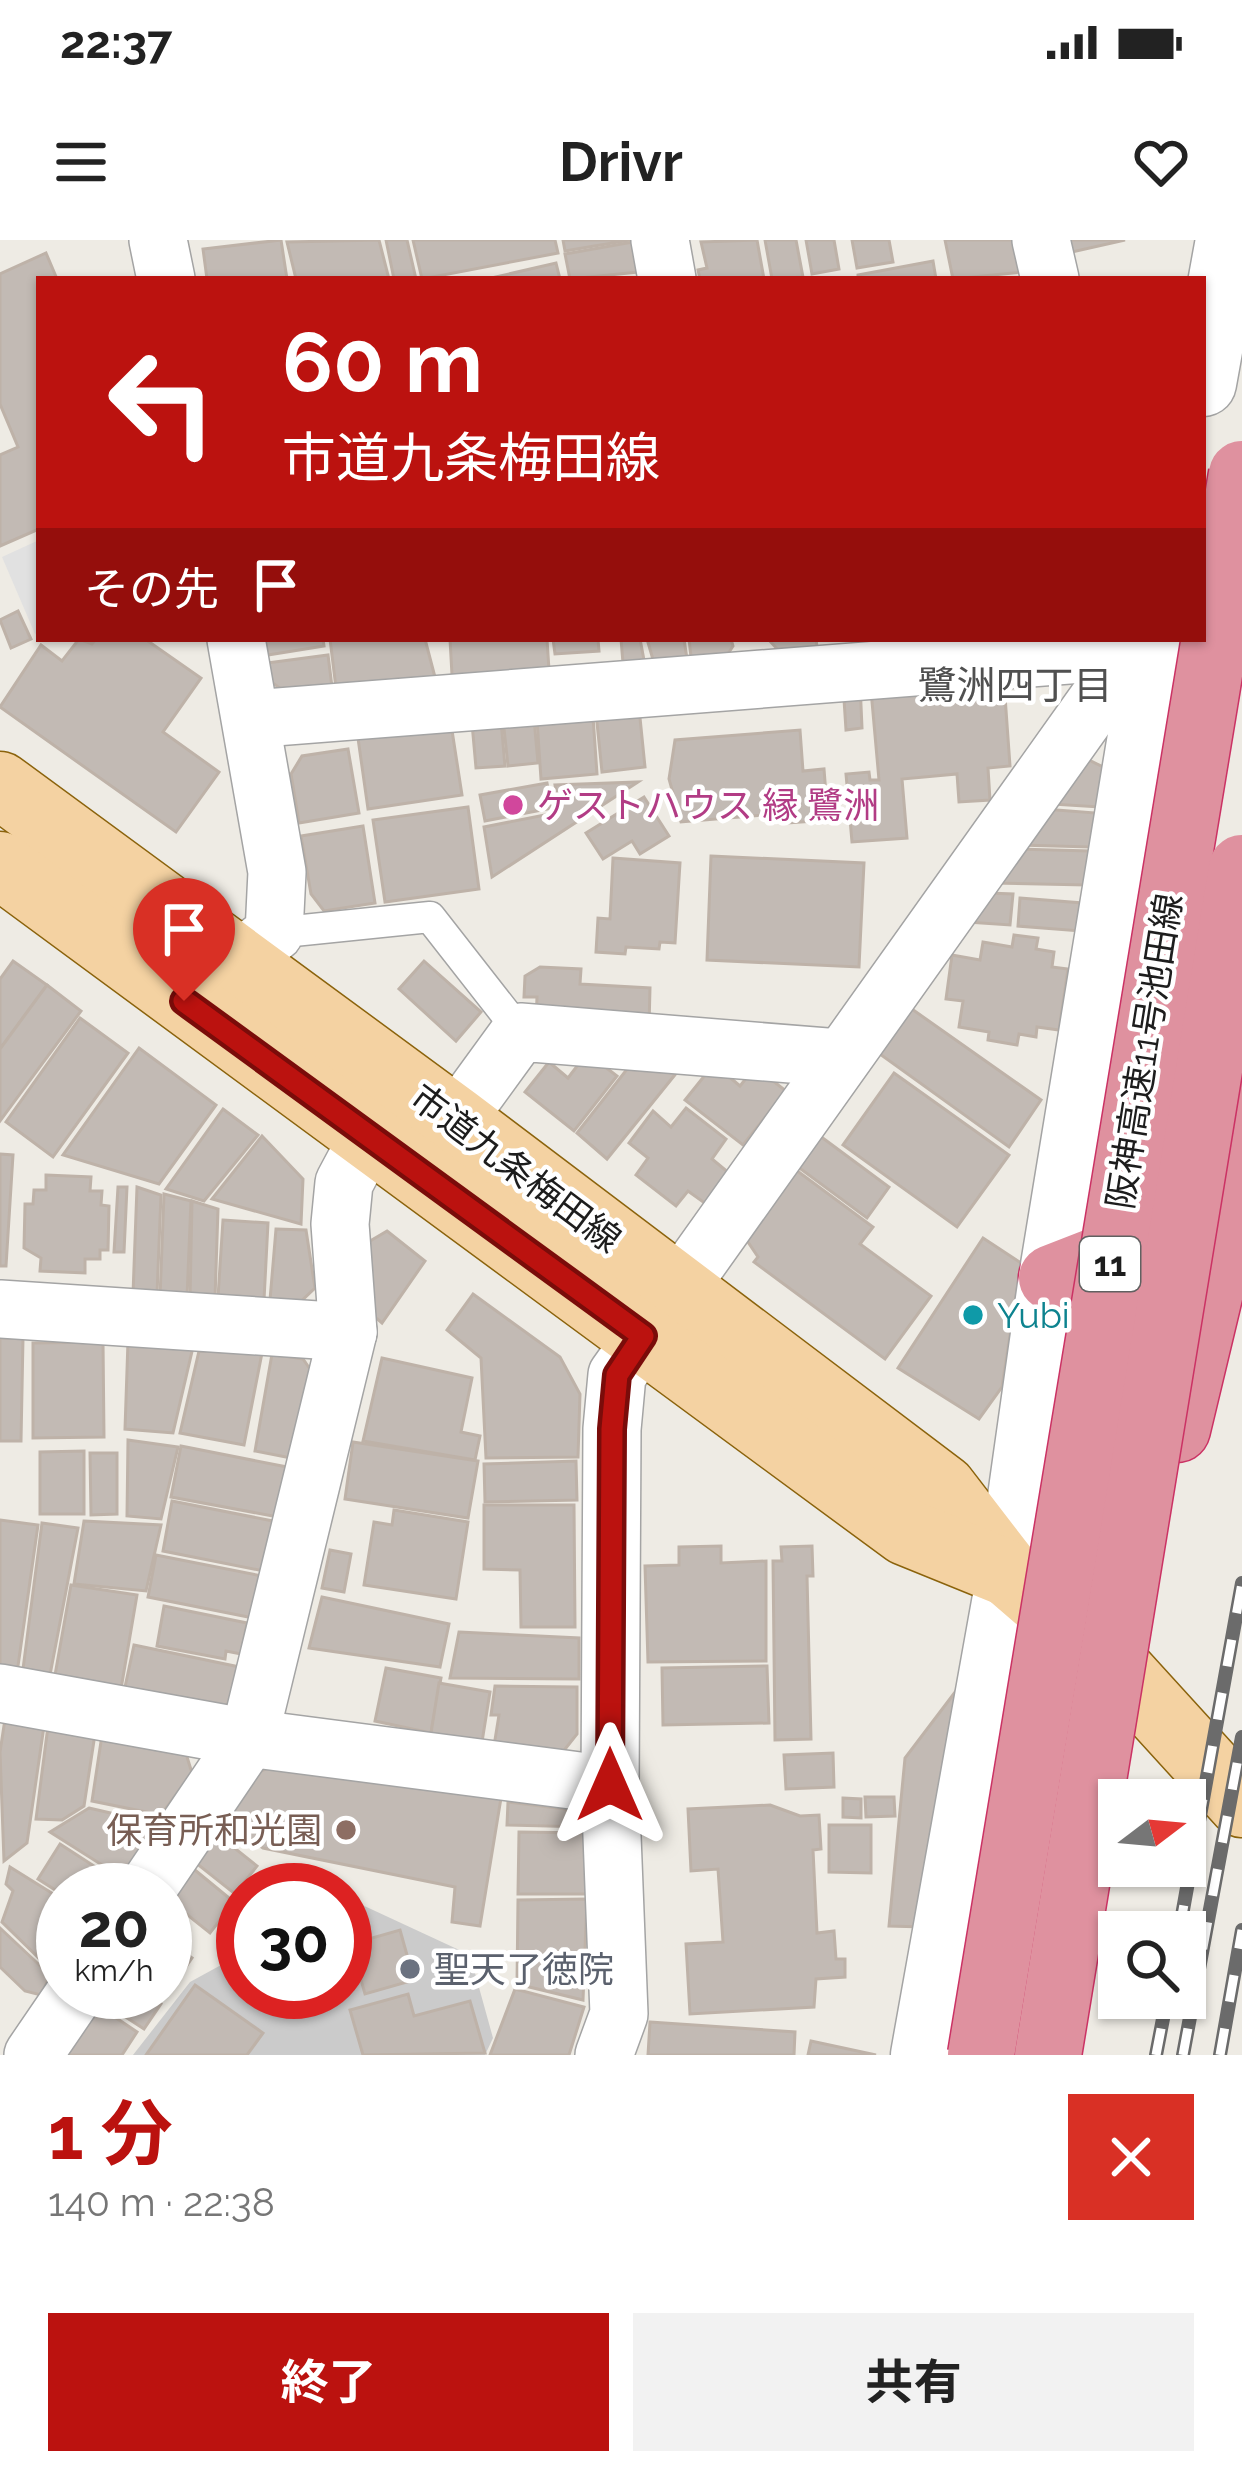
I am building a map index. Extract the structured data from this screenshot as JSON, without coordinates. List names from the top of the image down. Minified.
{"streets":{"highway":["阪神高速11号池田線","11"],"main road":["市道九条梅田線"]},"districts":["鷺洲四丁目"],"places":["ゲストハウス 縁 鷺洲","Yubi","保育所和光園","聖天了徳院"],"north":"right","page":{"status":"22:37","header":"Drivr","turn":["60 m","市道九条梅田線"],"then":"その先","speed":"20 km/h","limit":"30","heading":["1 分","140 m · 22:38"],"buttons":["終了","共有"]}}
